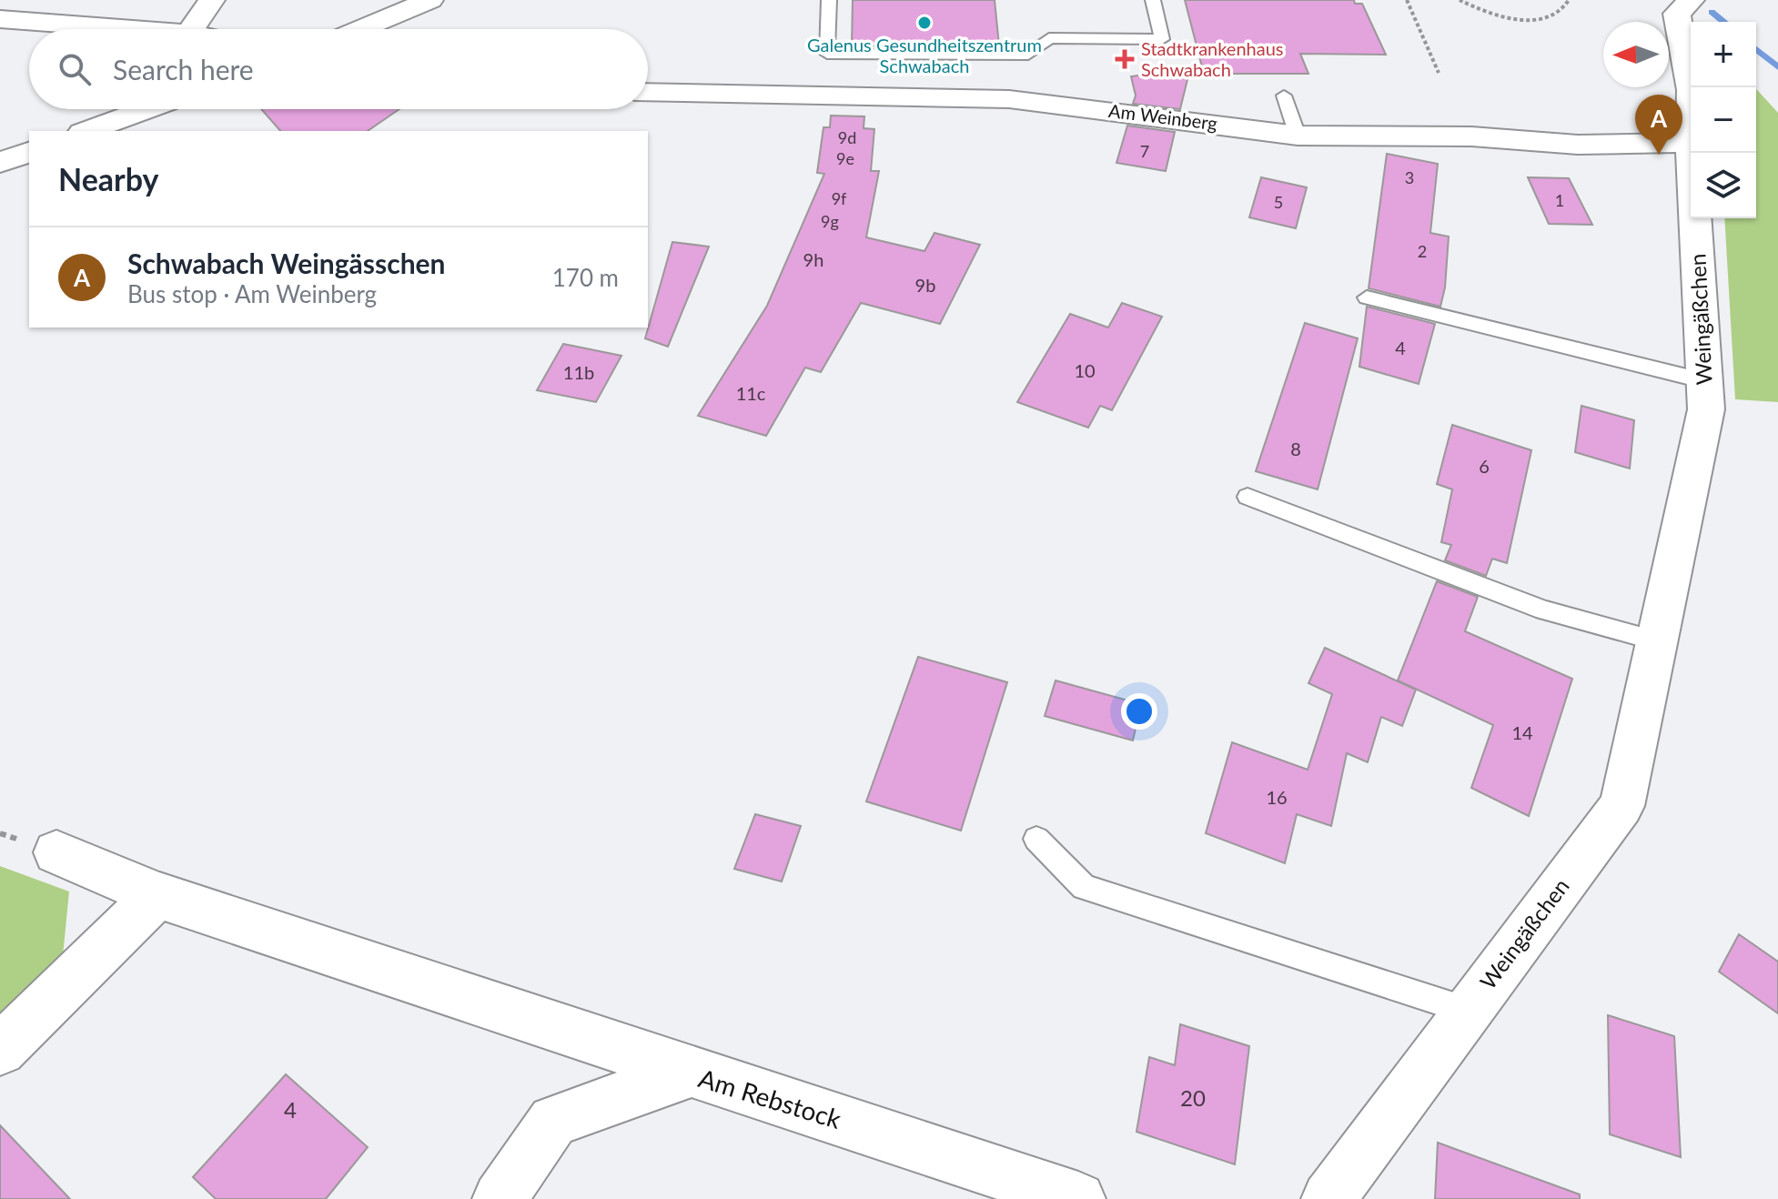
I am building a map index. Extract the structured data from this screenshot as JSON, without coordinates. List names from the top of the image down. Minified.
{"streets":{"street":["Am Weinberg","Weingäßchen","Am Rebstock"]},"places":{"other":["Galenus Gesundheitszentrum Schwabach"],"health":["Stadtkrankenhaus Schwabach"]},"house_numbers":["9d","7","9e","3","9f","1","5","9g","2","9h","9b","4","10","11b","11c","8","6","14","16","20","4"],"north":"left","page":{"map_buttons":["+","−"],"search":"Search here","pins":"A","heading":"Nearby","list":[{"mark":"A","name":"Schwabach Weingässchen","note":"Bus stop · Am Weinberg","value":"170 m"}]}}
